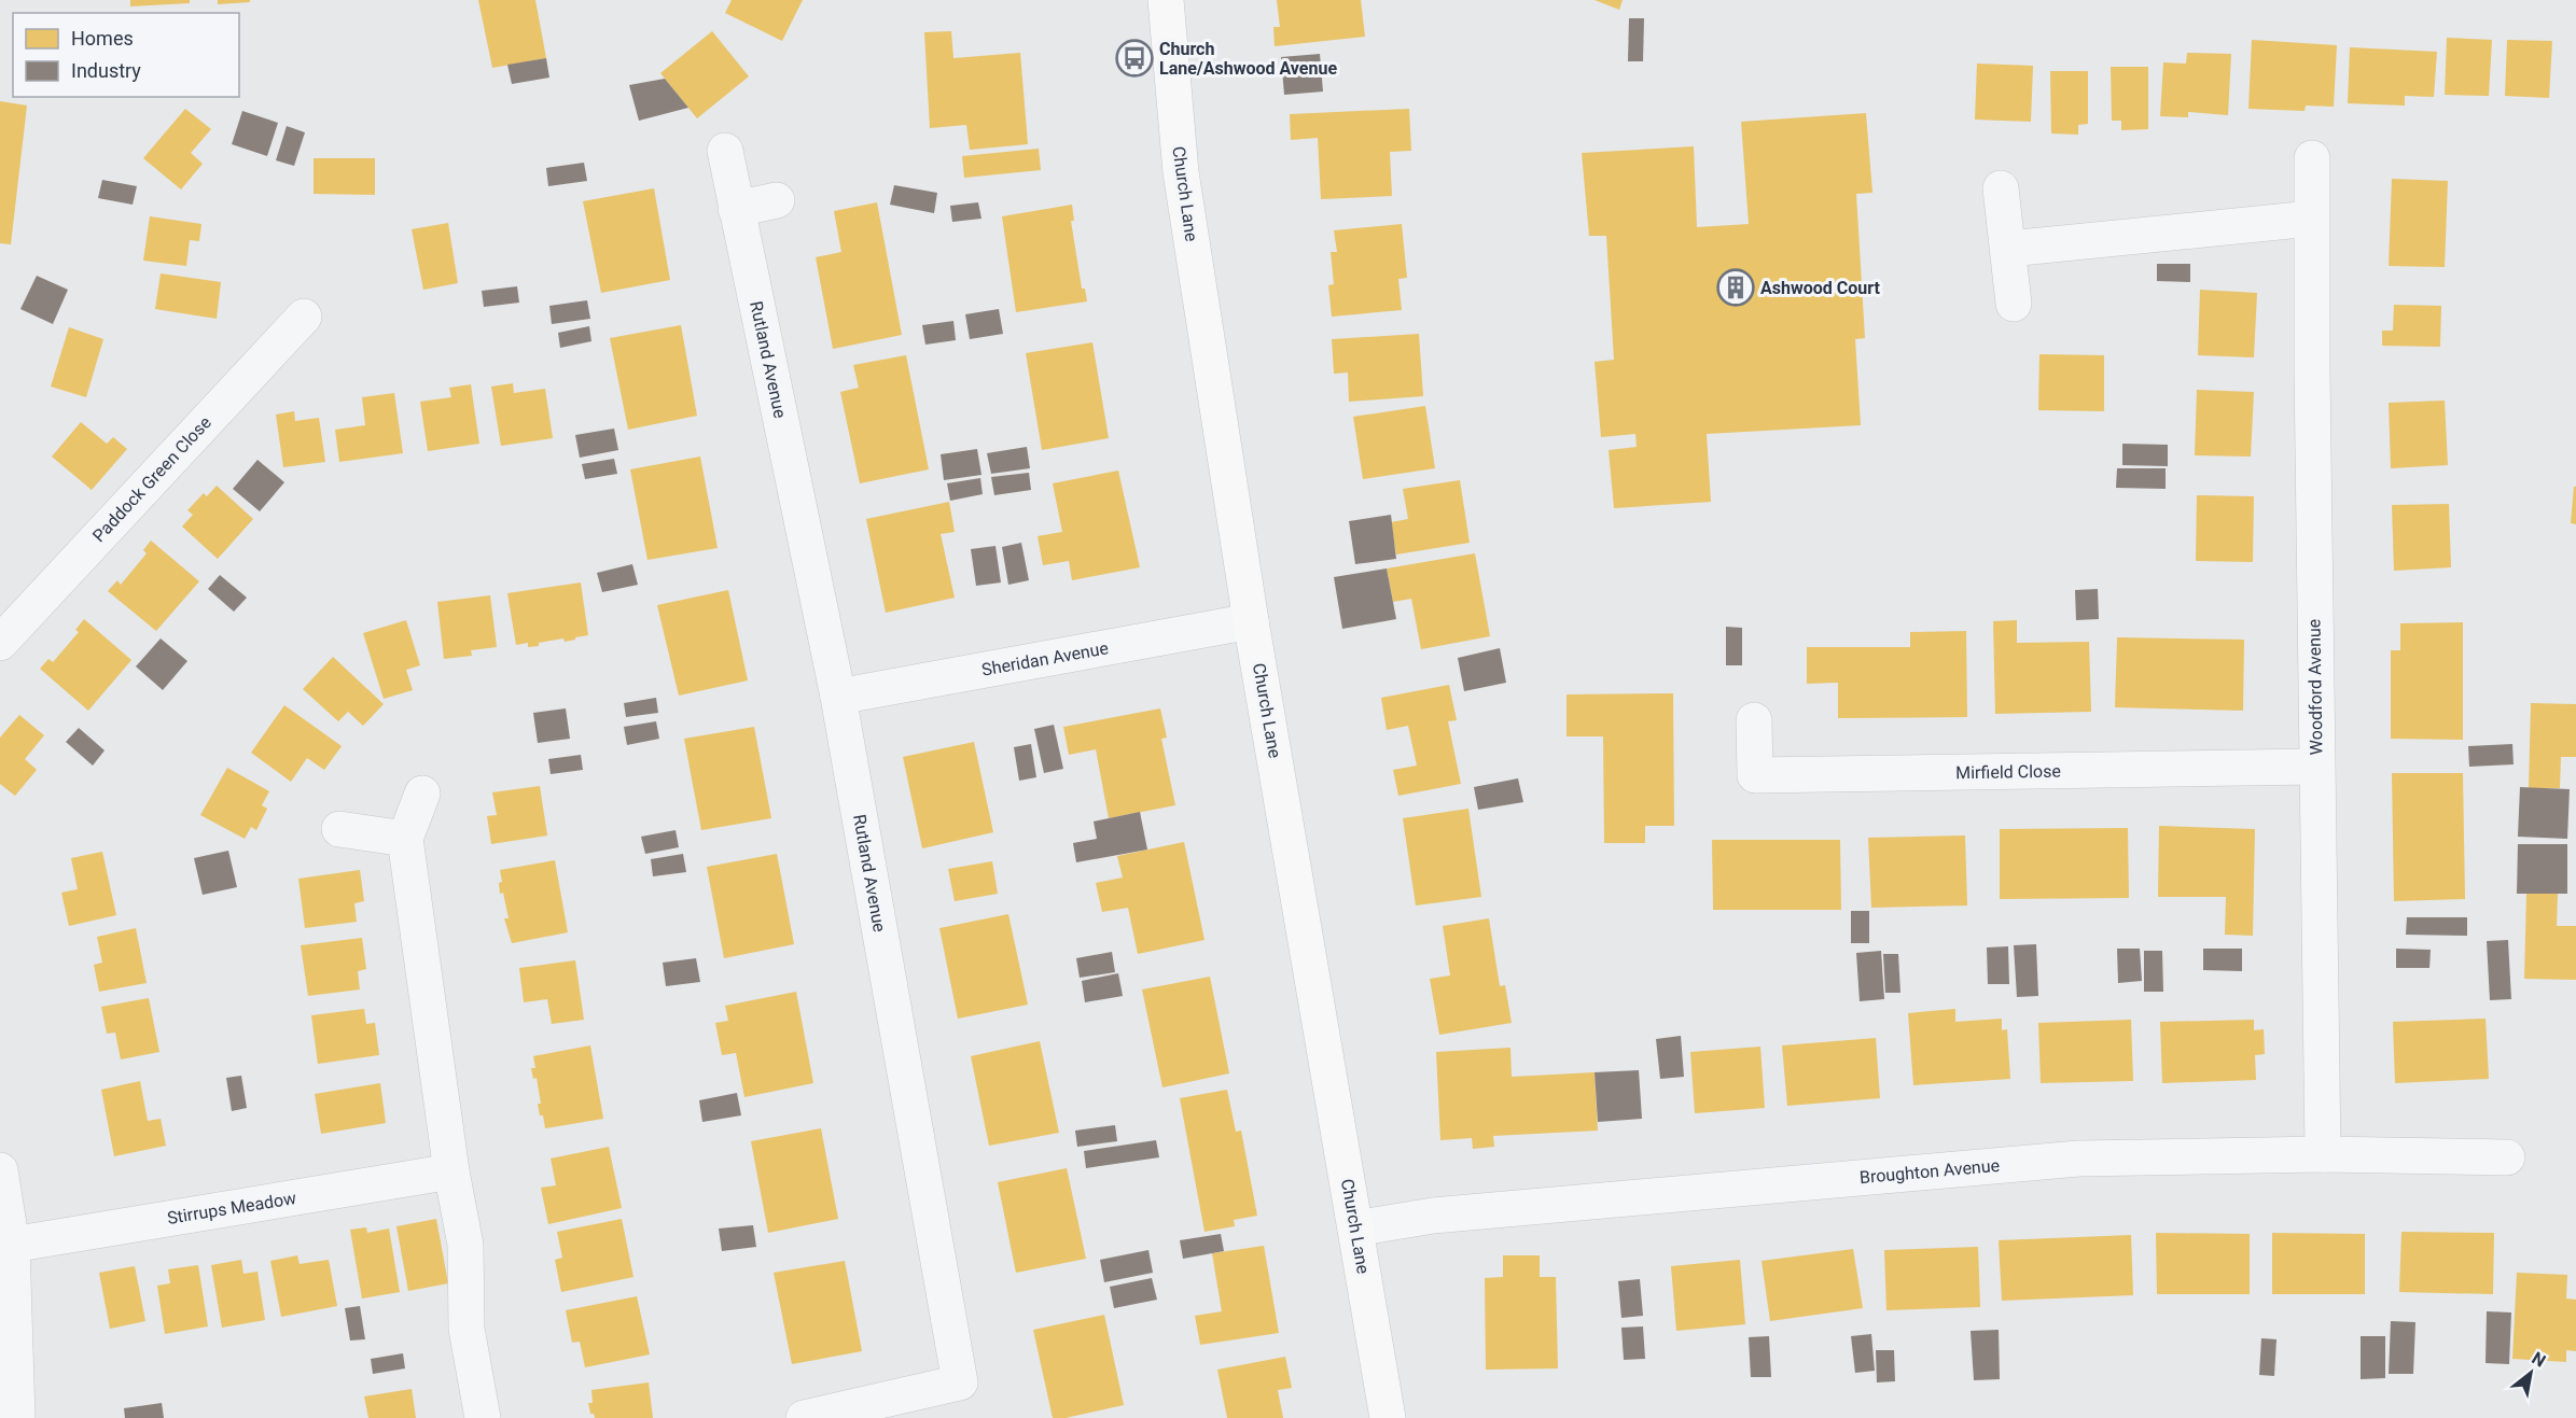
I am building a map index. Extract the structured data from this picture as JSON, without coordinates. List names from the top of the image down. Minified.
{"streets":{"main road":["Church Lane"],"street":["Rutland Avenue","Paddock Green Close","Sheridan Avenue","Woodford Avenue","Mirfield Close","Broughton Avenue","Stirrups Meadow"]},"crossings":[["Church Lane","Sheridan Avenue"],["Church Lane","Broughton Avenue"],["Rutland Avenue","Sheridan Avenue"],["Woodford Avenue","Mirfield Close"],["Woodford Avenue","Broughton Avenue"]],"places":{"bus stop":["Church Lane/Ashwood Avenue"],"building":["Ashwood Court"]},"legend":["Homes","Industry"],"north":"top right"}
